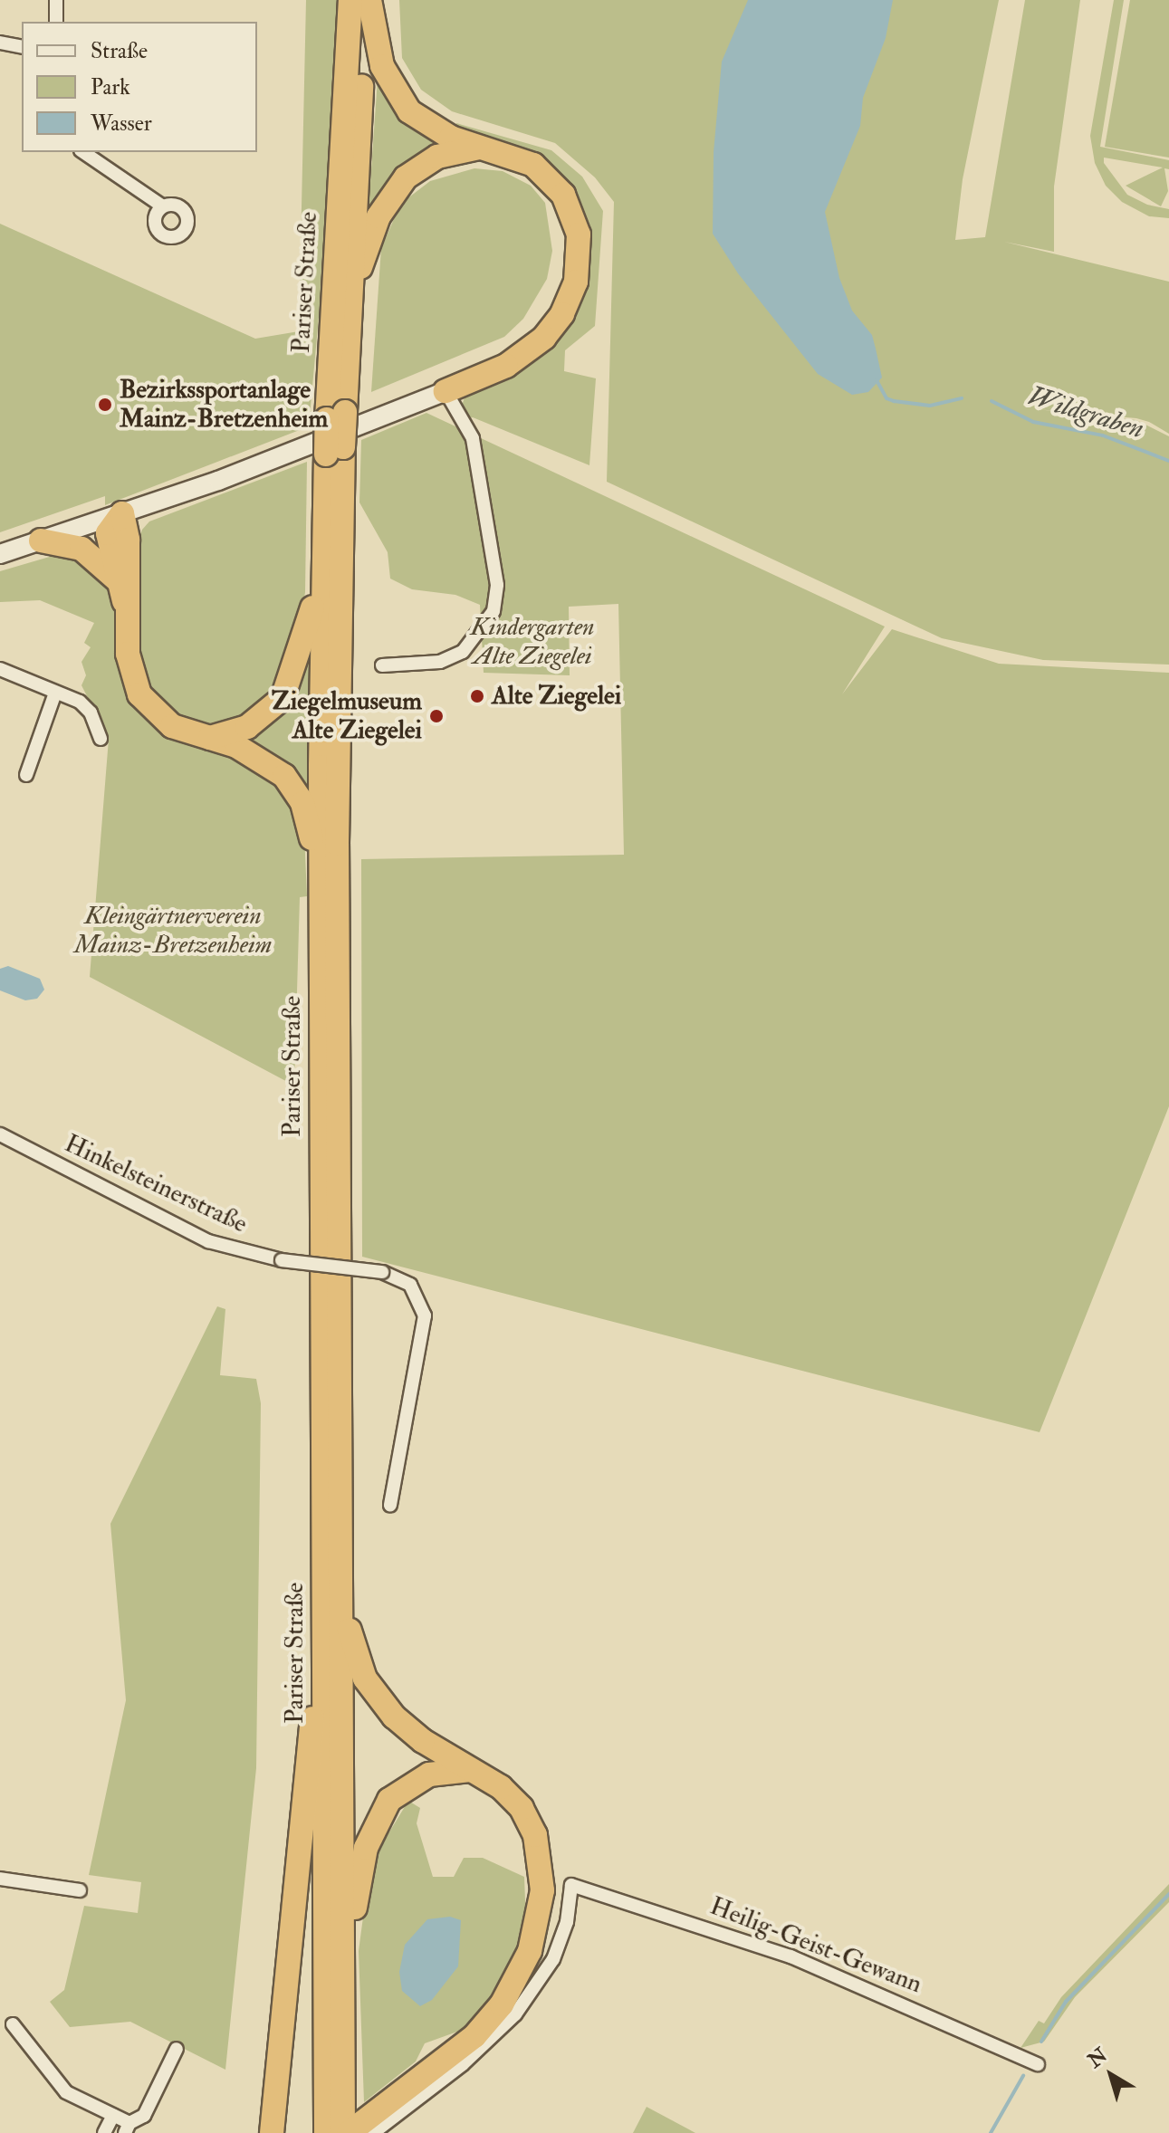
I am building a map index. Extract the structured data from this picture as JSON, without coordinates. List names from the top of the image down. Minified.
{"streets":{"highway":["Pariser Straße"],"street":["Hinkelsteinerstraße","Heilig-Geist-Gewann"]},"water":["Wildgraben"],"parks":["Kindergarten Alte Ziegelei","Kleingärtnerverein Mainz-Bretzenheim"],"places":["Bezirkssportanlage Mainz-Bretzenheim","Alte Ziegelei","Ziegelmuseum Alte Ziegelei"],"legend":["Straße","Park","Wasser"],"north":"top left"}
